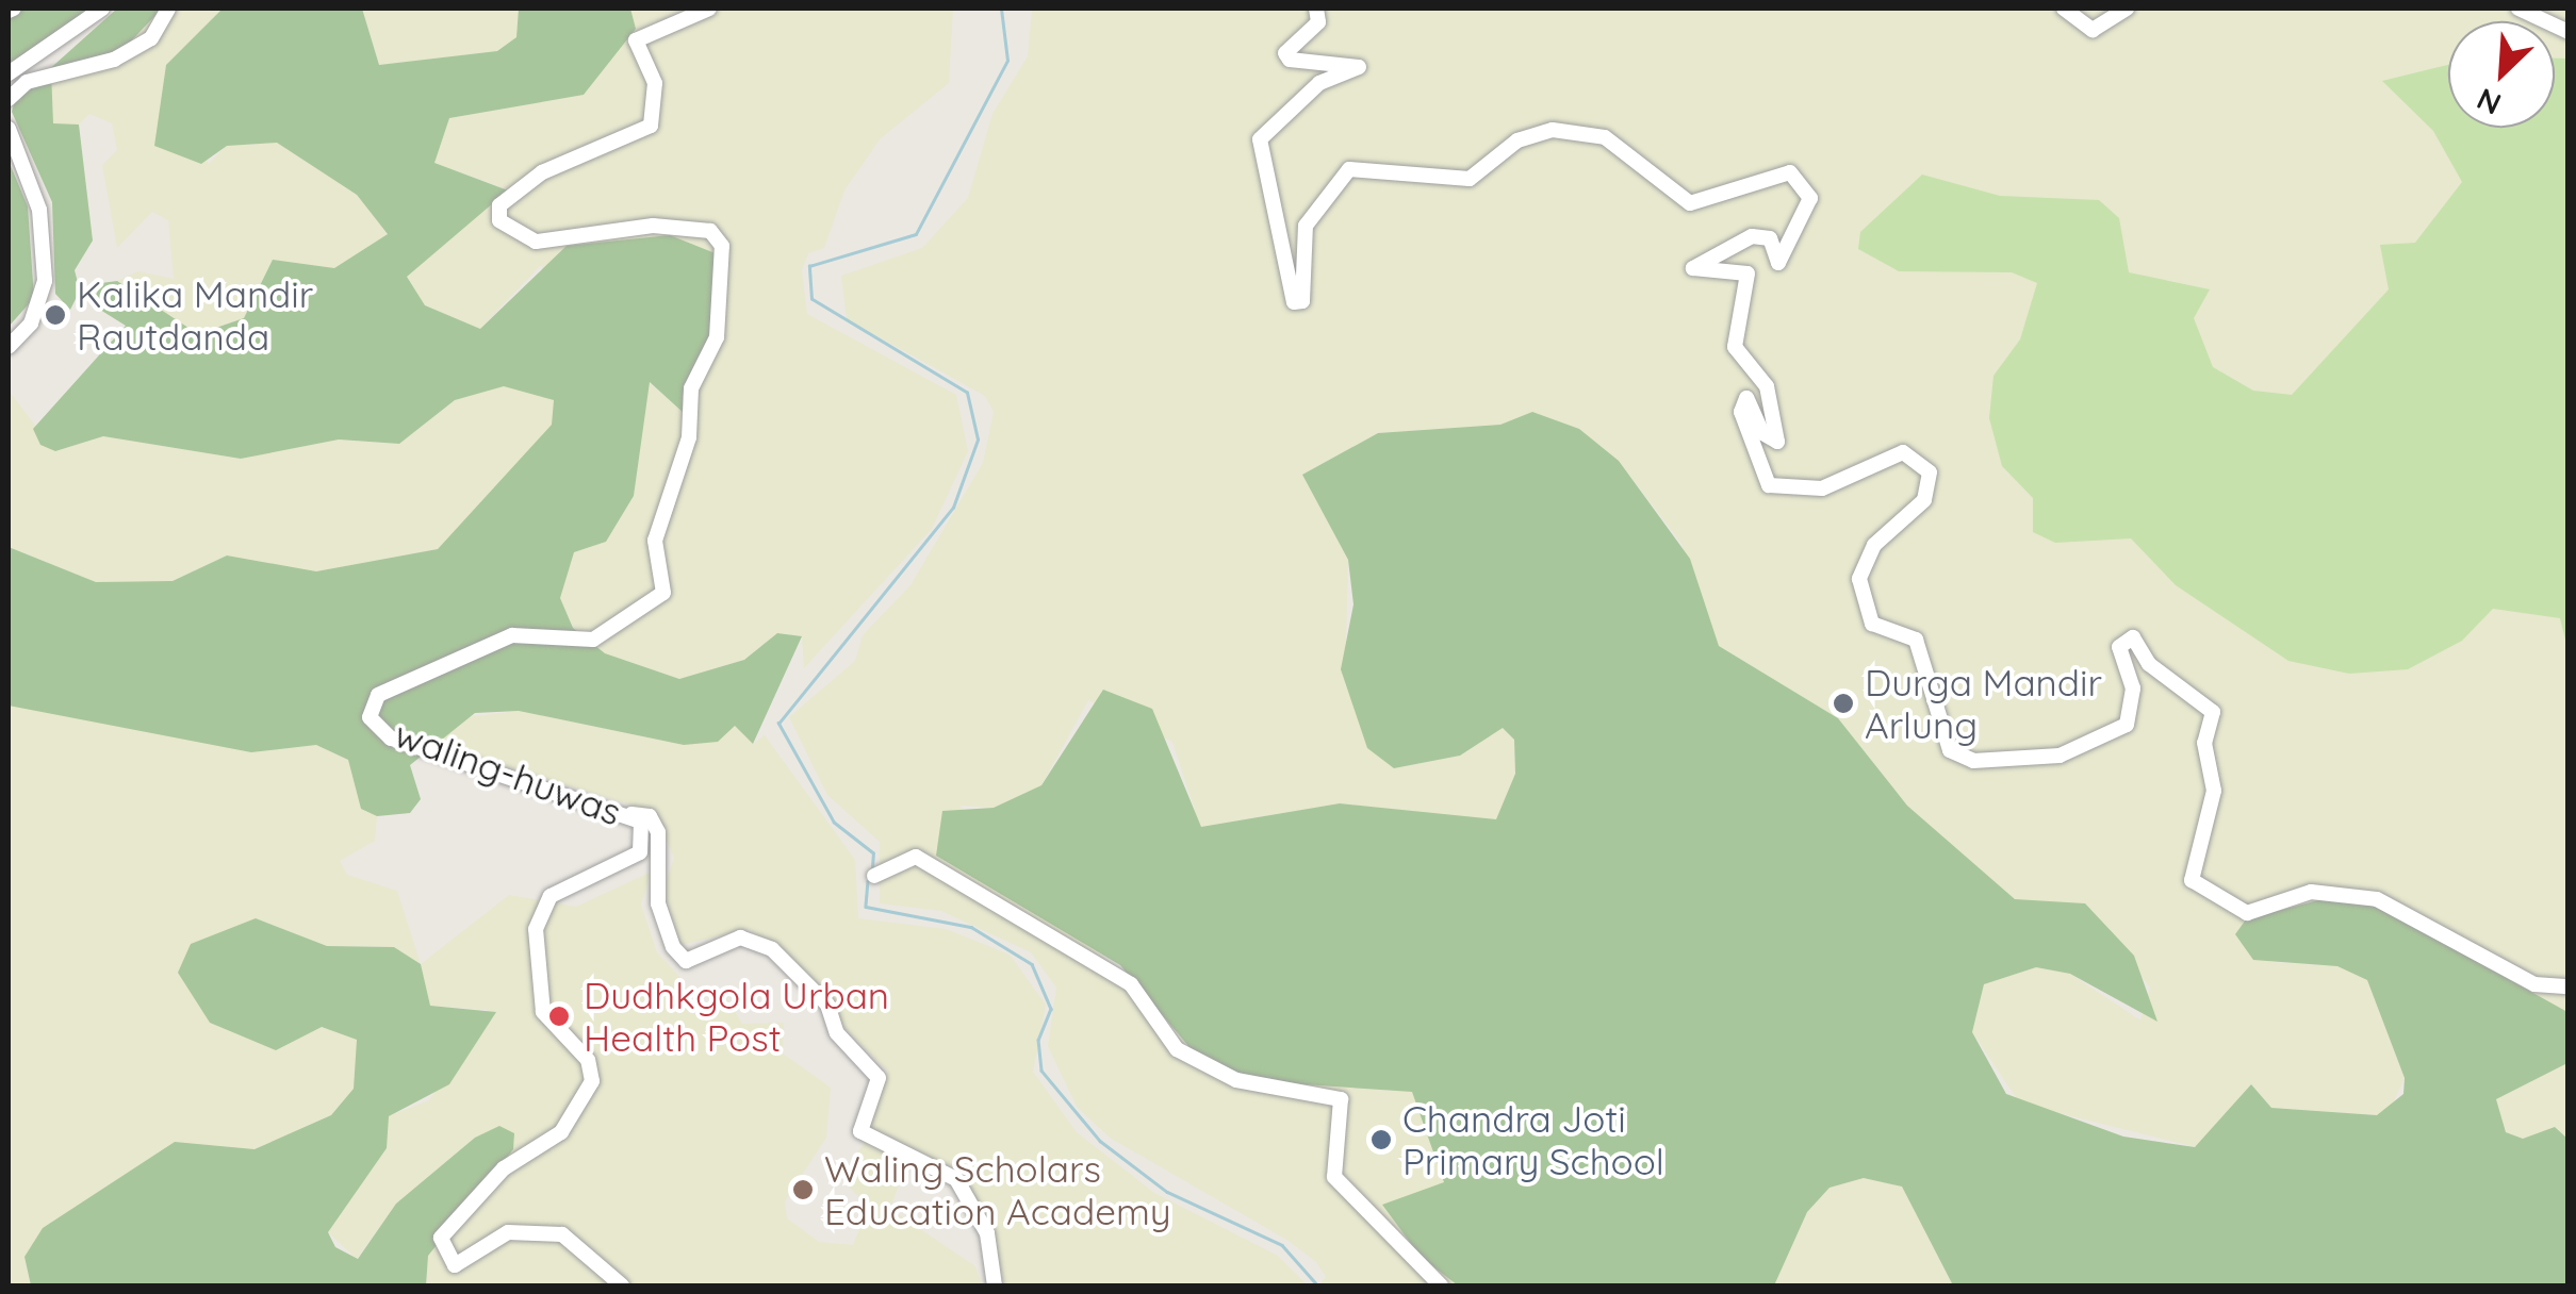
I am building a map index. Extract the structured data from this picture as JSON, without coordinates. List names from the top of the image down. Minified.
{"streets":{"street":["waling-huwas"]},"places":["Kalika Mandir Rautdanda","Durga Mandir Arlung","Dudhkgola Urban Health Post","Chandra Joti Primary School","Waling Scholars Education Academy"],"north":"bottom left"}
